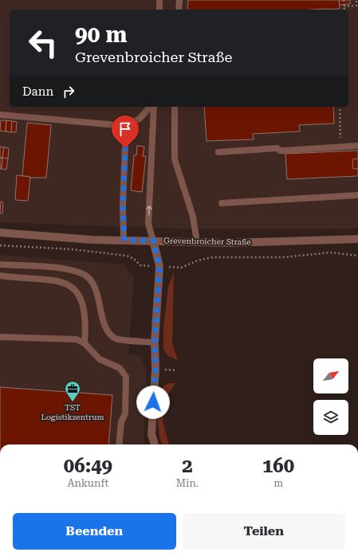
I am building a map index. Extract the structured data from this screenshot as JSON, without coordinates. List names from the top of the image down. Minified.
{"streets":{"street":["Grevenbroicher Straße"]},"places":{"office":["TST Logistikzentrum"]},"north":"top right","page":{"turn":["90 m","Grevenbroicher Straße"],"then":"Dann","eta":["06:49","Ankunft","2","Min.","160","m"],"buttons":["Beenden","Teilen"]}}
